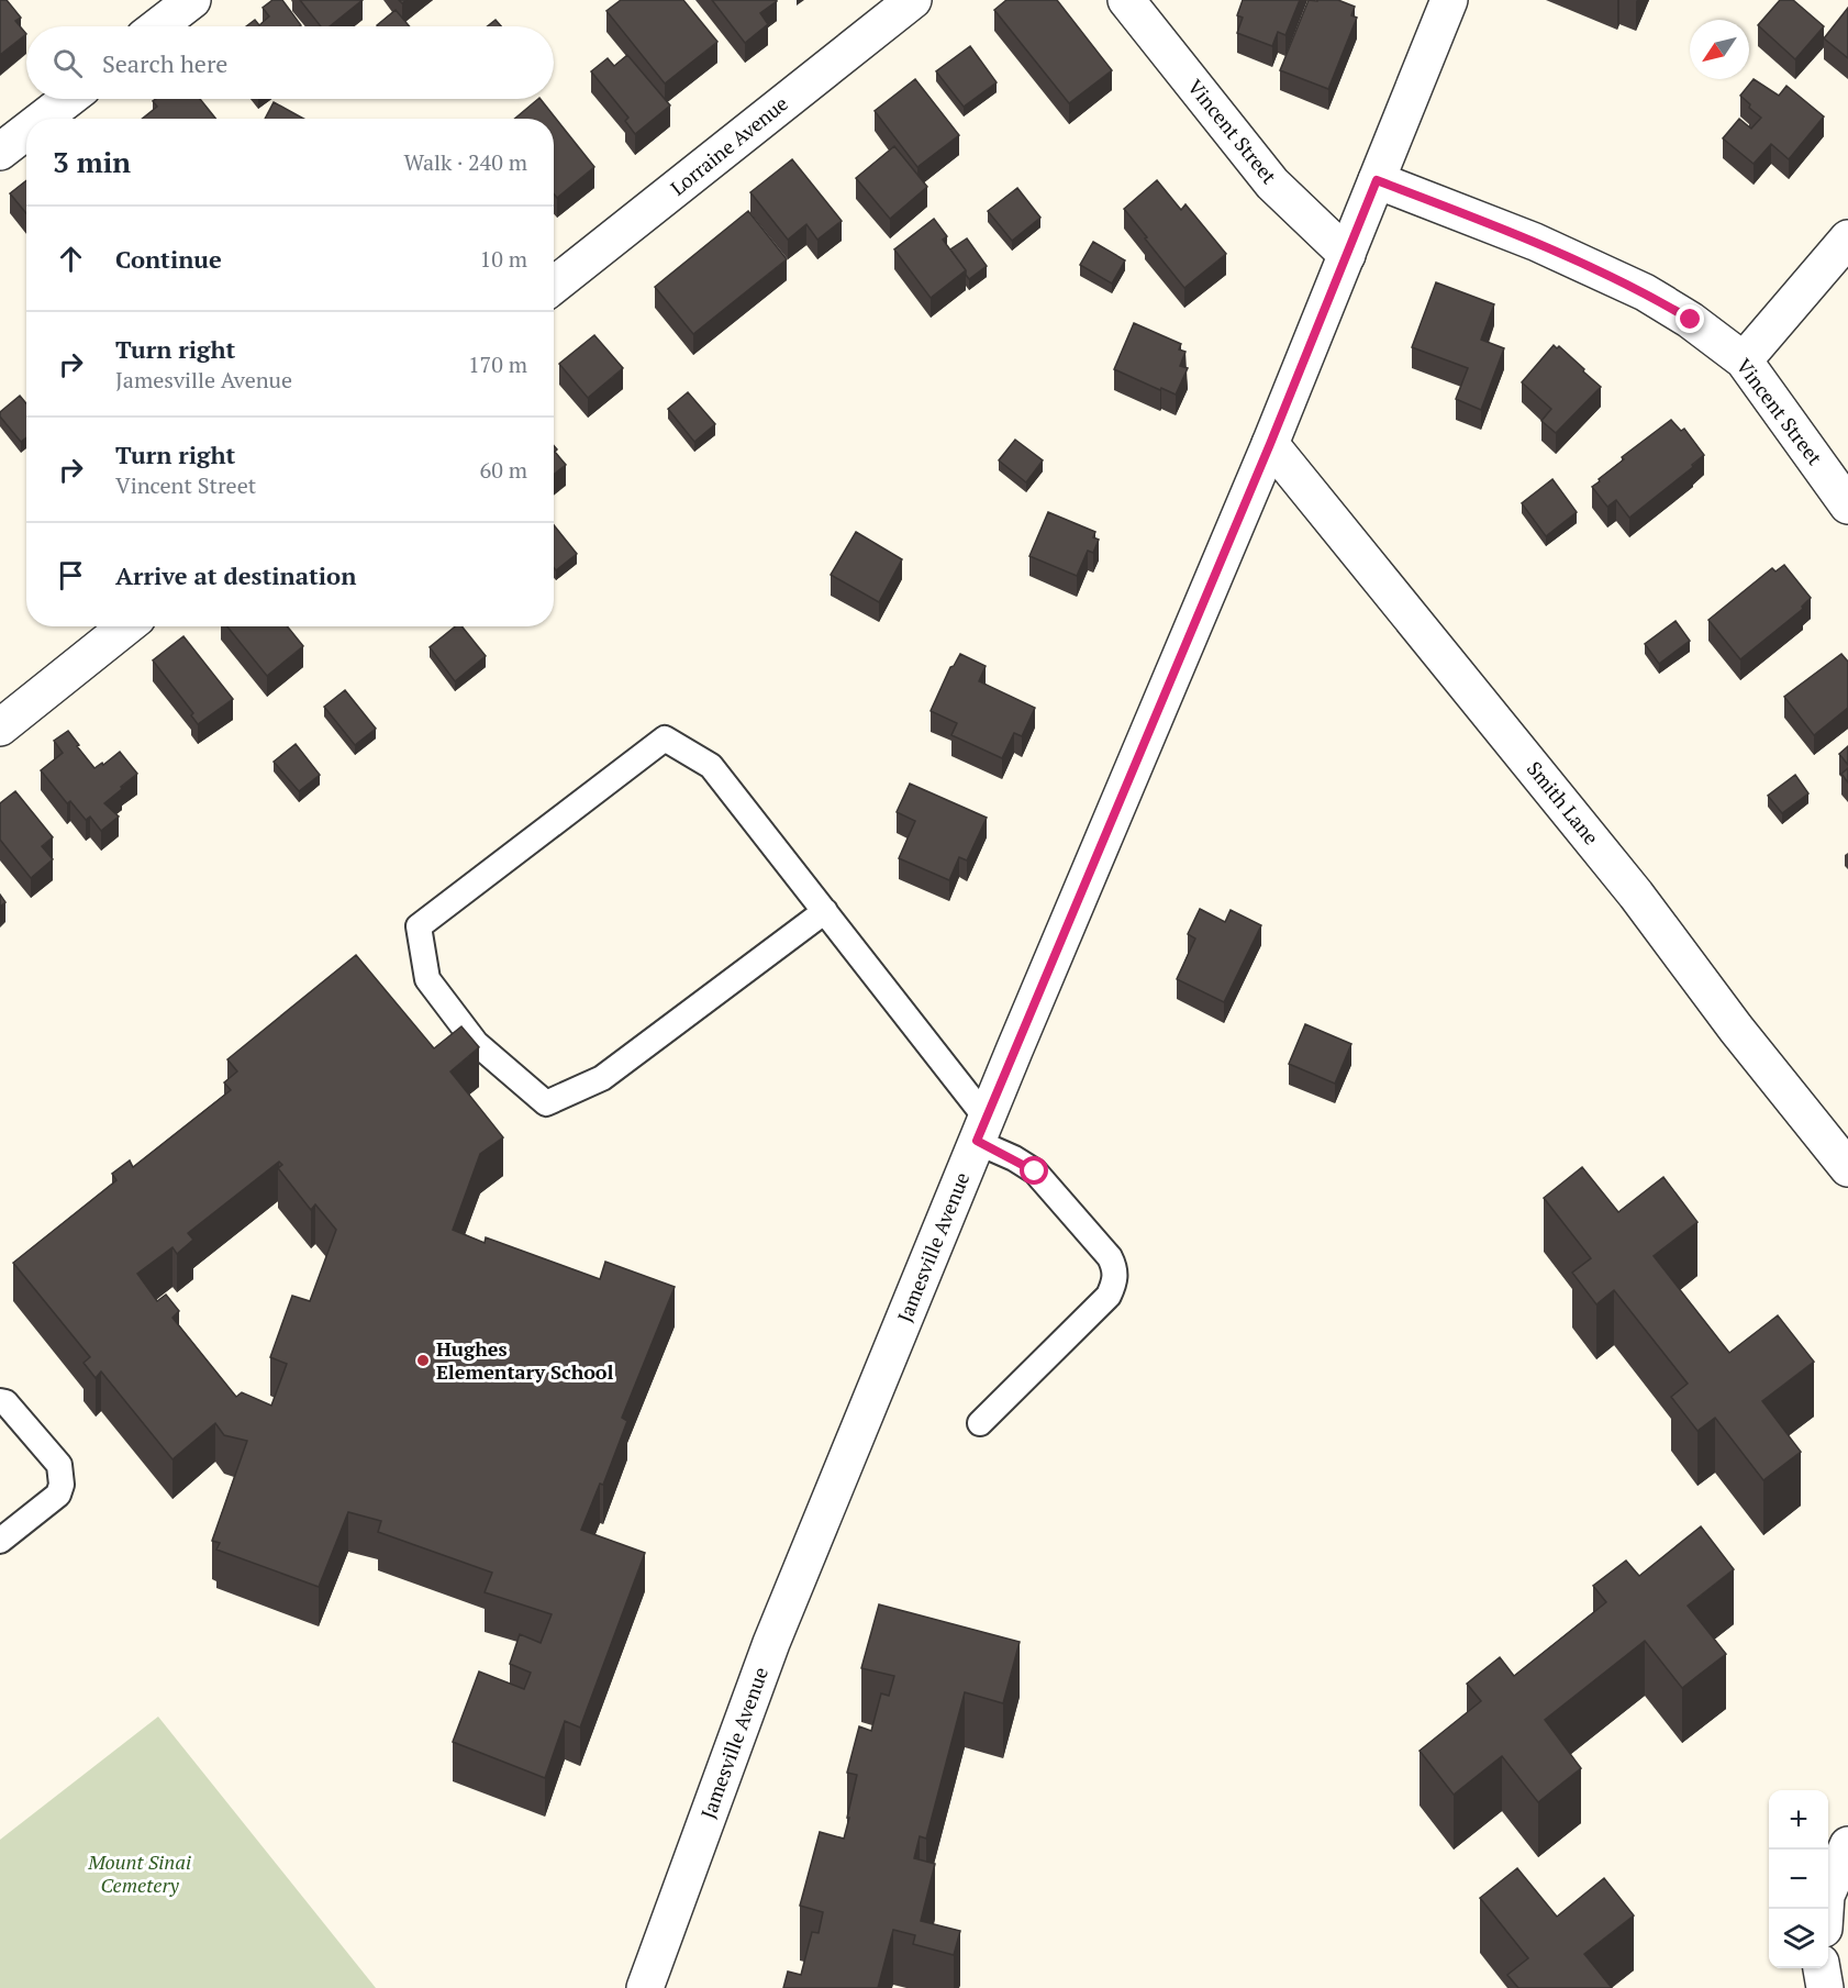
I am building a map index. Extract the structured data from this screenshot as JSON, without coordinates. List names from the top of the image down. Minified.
{"streets":{"street":["Vincent Street","Lorraine Avenue","Smith Lane","Jamesville Avenue"]},"crossings":[["Vincent Street","Jamesville Avenue"],["Smith Lane","Jamesville Avenue"]],"parks":["Mount Sinai Cemetery"],"places":["Hughes Elementary School"],"north":"bottom left","page":{"search":"Search here","heading":["3 min","Walk · 240 m"],"list":[["Continue","10 m"],["Turn right","Jamesville Avenue","170 m"],["Turn right","Vincent Street","60 m"],"Arrive at destination"],"map_buttons":["+","−"]}}
